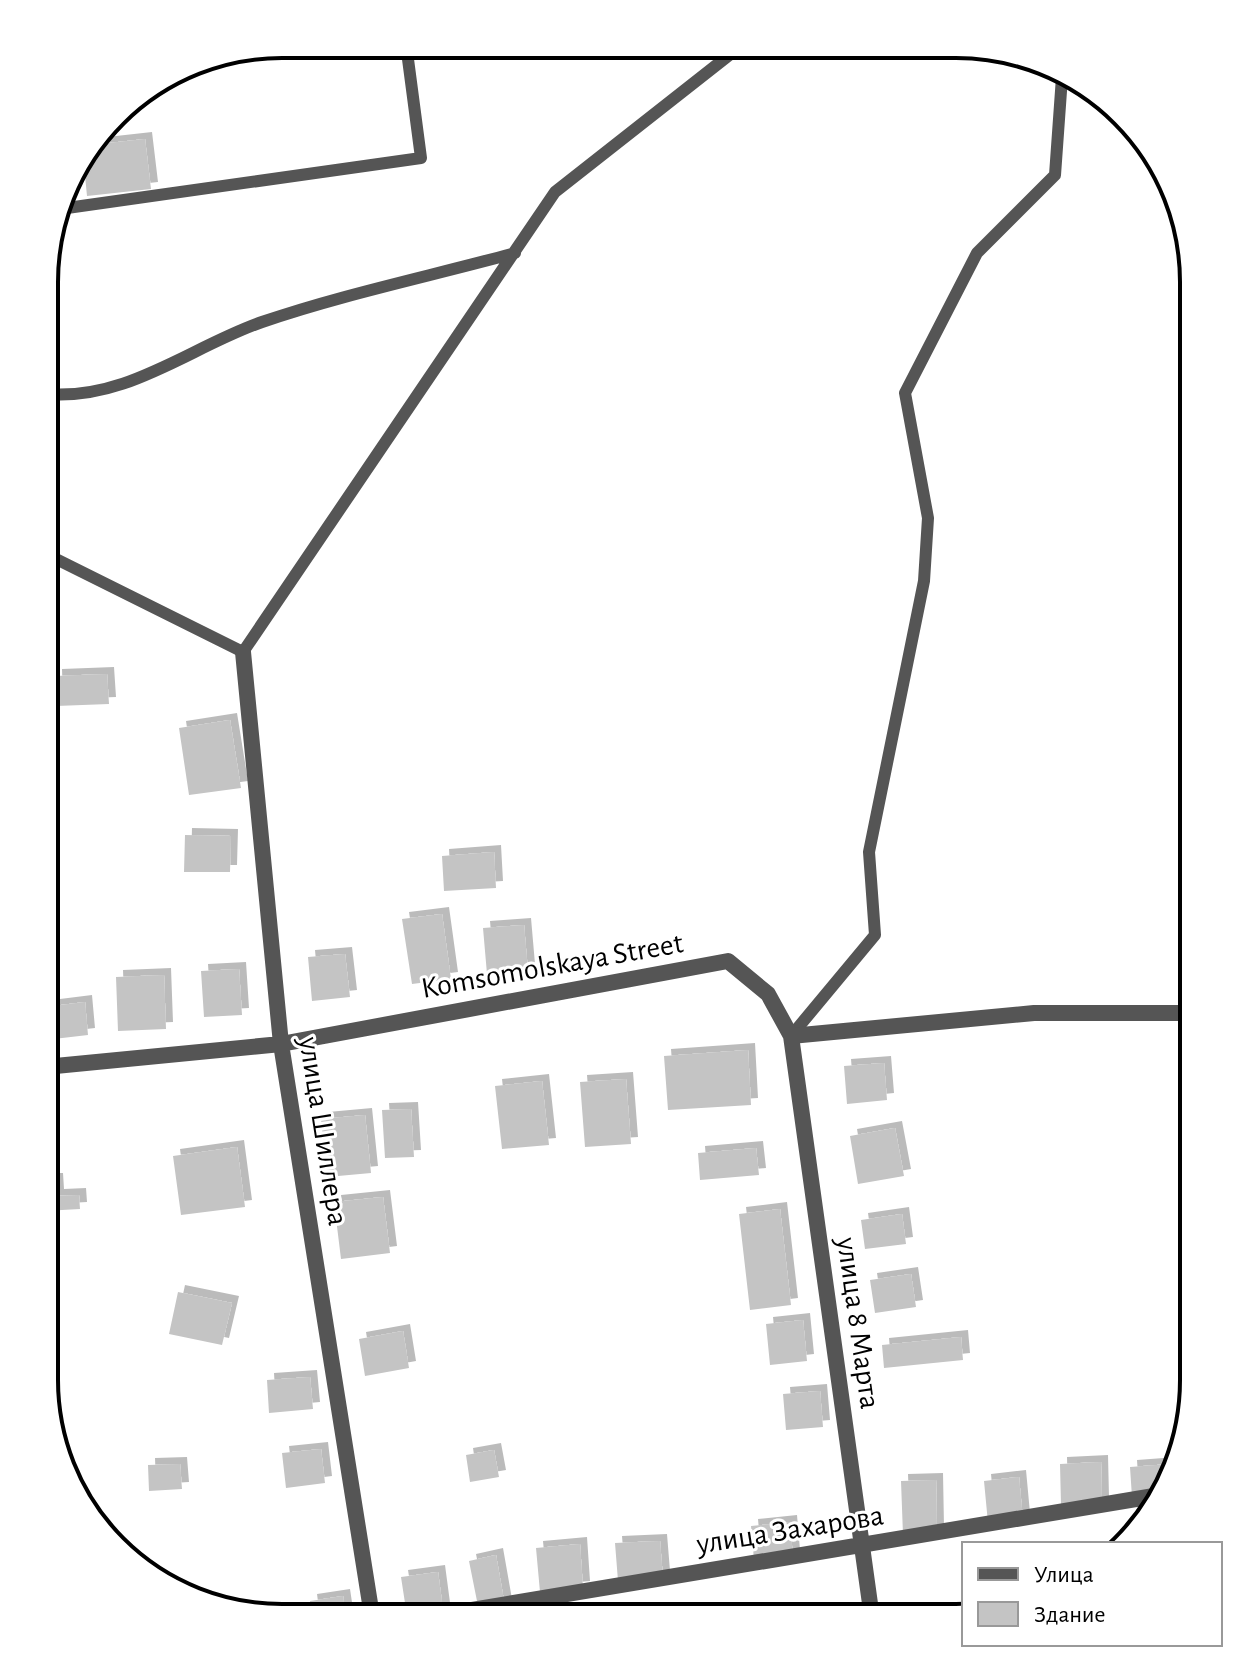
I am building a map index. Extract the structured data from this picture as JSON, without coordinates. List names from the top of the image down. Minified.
{"streets":{"street":["Komsomolskaya Street","улица Шиллера","улица 8 Марта","улица Захарова"]},"crossings":[["Komsomolskaya Street","улица Шиллера"],["Komsomolskaya Street","улица 8 Марта"],["улица 8 Марта","улица Захарова"]],"legend":["Улица","Здание"]}
